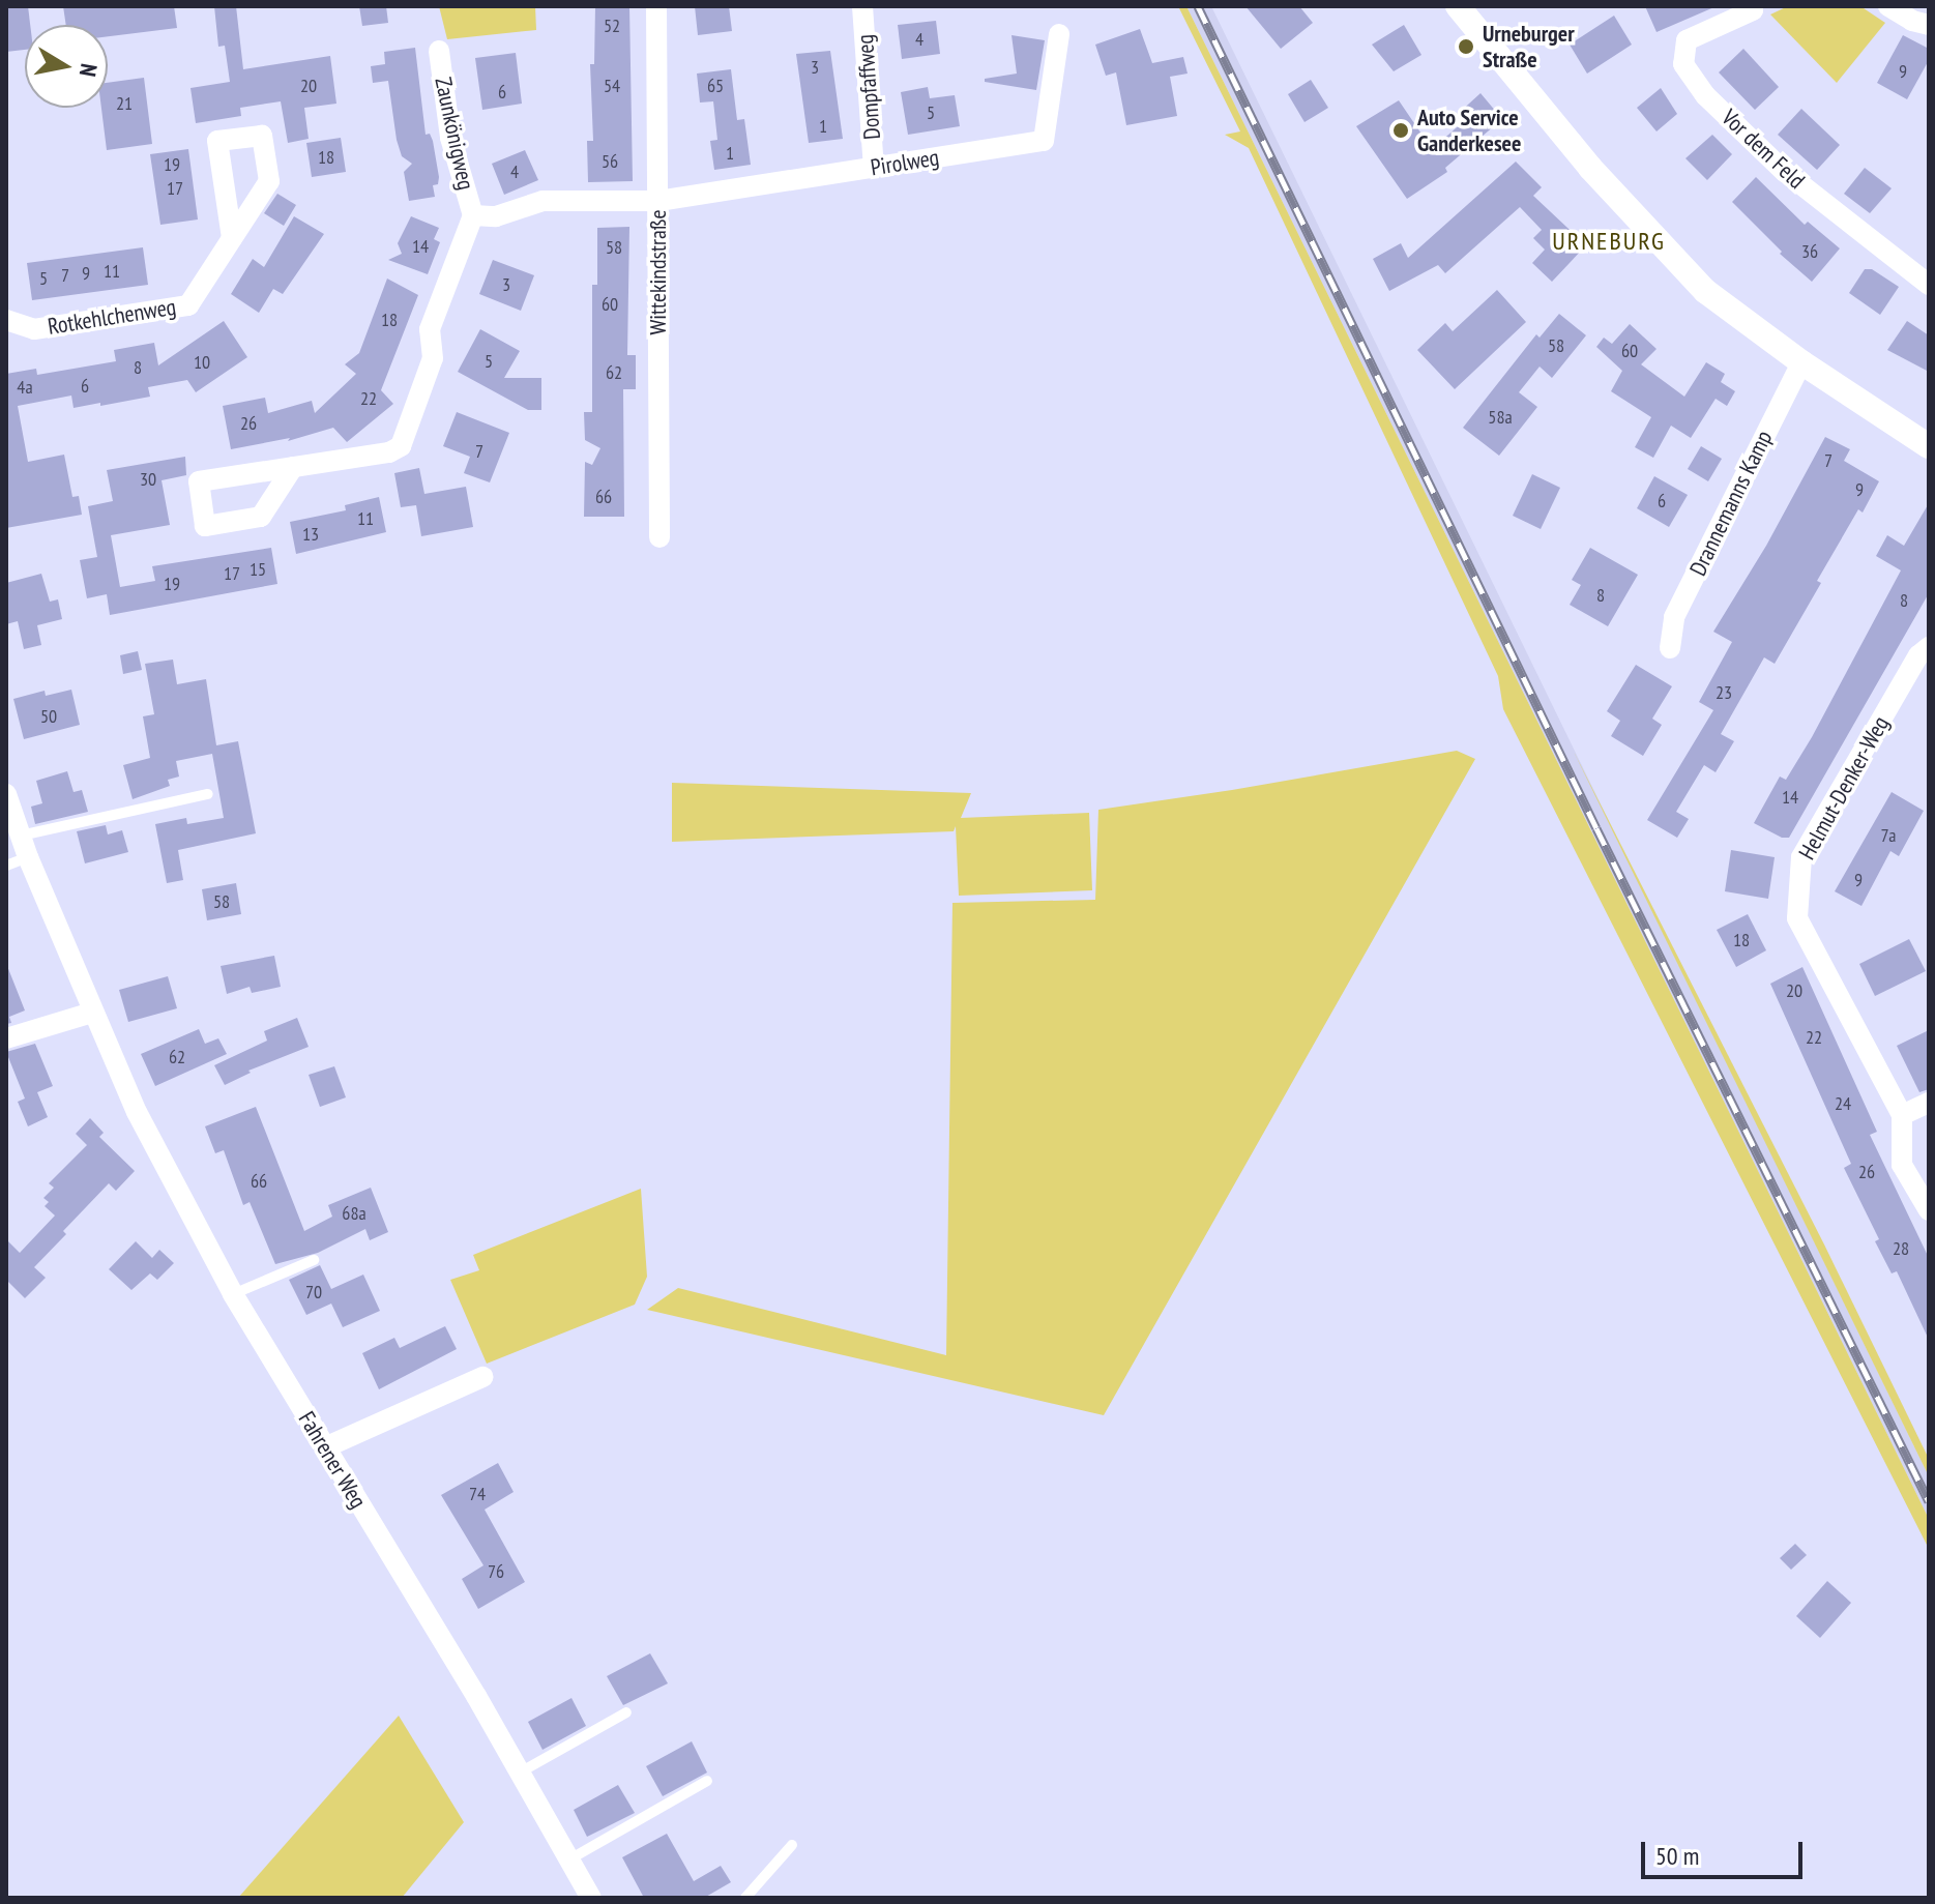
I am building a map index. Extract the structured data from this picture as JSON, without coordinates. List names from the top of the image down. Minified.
{"streets":{"street":["Dompfaffweg","Zaunkönigweg","Vor dem Feld","Pirolweg","Wittekindstraße","Rotkehlchenweg","Drannemanns Kamp","Helmut-Denker-Weg","Fahrener Weg"]},"crossings":[["Dompfaffweg","Pirolweg"],["Zaunkönigweg","Pirolweg"],["Zaunkönigweg","Wittekindstraße"],["Pirolweg","Wittekindstraße"]],"districts":["URNEBURG"],"places":["Urneburger Straße","Auto Service Ganderkesee"],"house_numbers":["52","4","3","9","20","54","65","6","21","5","1","1","18","56","19","4","17","14","58","36","11","9","7","5","3","60","18","58","60","5","10","8","62","6","4a","22","58a","26","7","7","30","9","66","6","11","13","15","17","19","8","8","23","50","14","7a","9","58","18","20","22","62","24","26","66","68a","28","70","74","76"],"scale_bar":"50 m","north":"right"}
